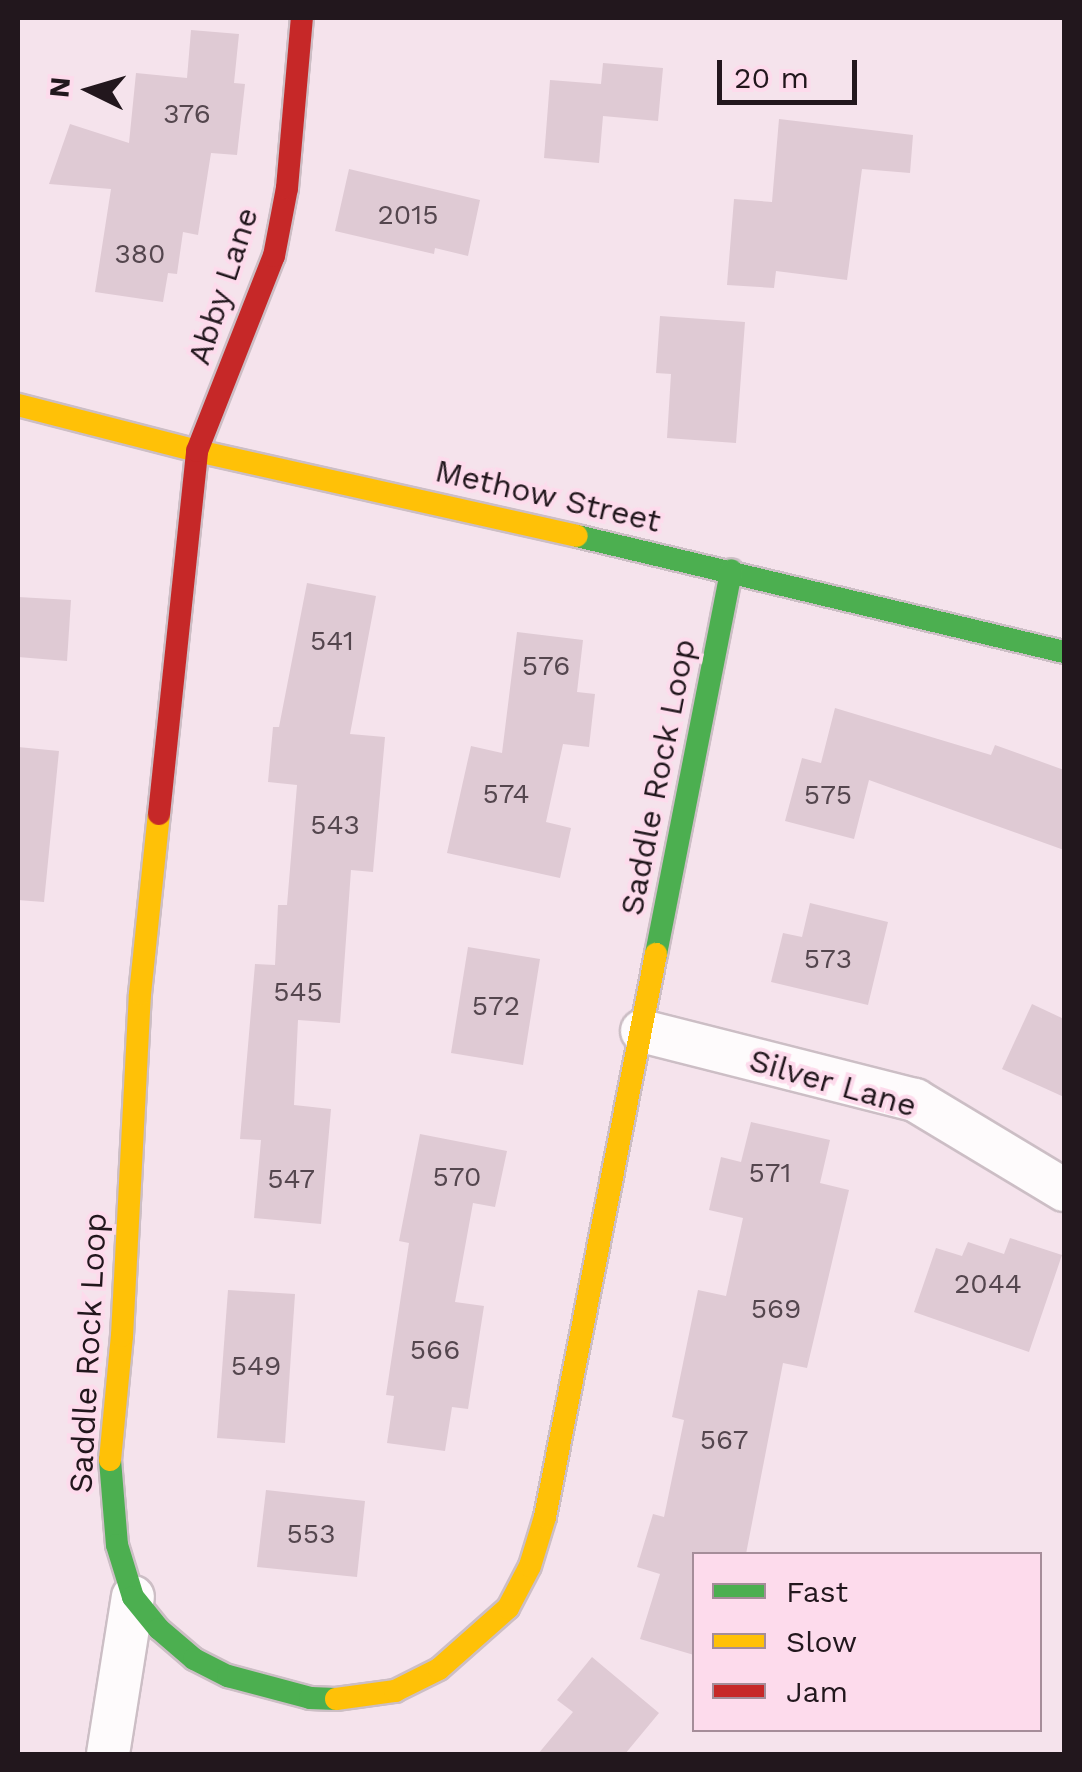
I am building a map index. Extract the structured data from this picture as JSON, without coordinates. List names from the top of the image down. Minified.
{"streets":{"street":["Abby Lane","Methow Street","Saddle Rock Loop","Silver Lane"]},"crossings":[["Abby Lane","Methow Street"],["Abby Lane","Saddle Rock Loop"],["Methow Street","Saddle Rock Loop"],["Saddle Rock Loop","Silver Lane"]],"house_numbers":["376","2015","380","541","576","574","575","543","573","545","572","571","570","547","2044","569","566","549","567","553"],"legend":["Fast","Slow","Jam"],"scale_bar":"20 m","north":"left"}
